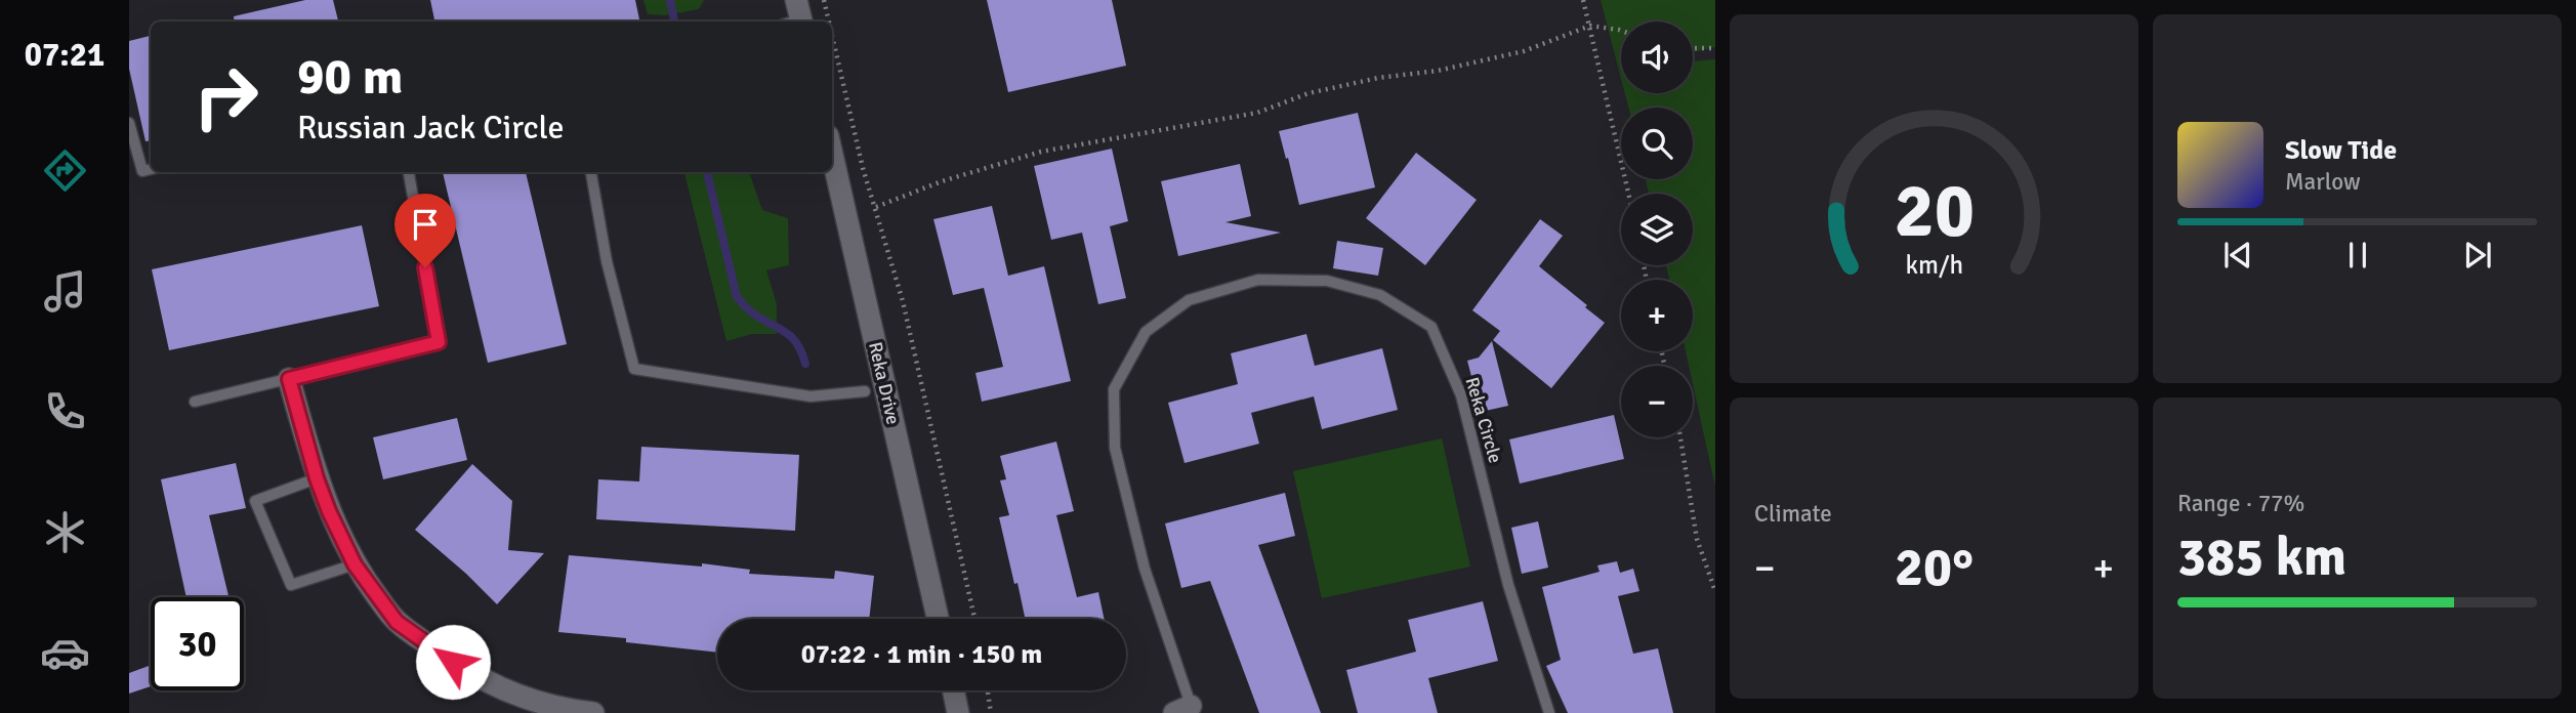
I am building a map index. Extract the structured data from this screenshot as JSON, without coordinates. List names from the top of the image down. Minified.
{"streets":{"street":["Reka Drive"],"lane":["Reka Circle"]},"page":{"tabs":"07:21","map_buttons":["+","−"],"turn":["90 m","Russian Jack Circle"],"song":["Slow Tide","Marlow"],"tile":["Climate",["Range · 77%","385 km"]],"heat":["−","20°","+"],"limit":"30","trip":"07:22 · 1 min · 150 m","gauge":["20","km/h"]}}
